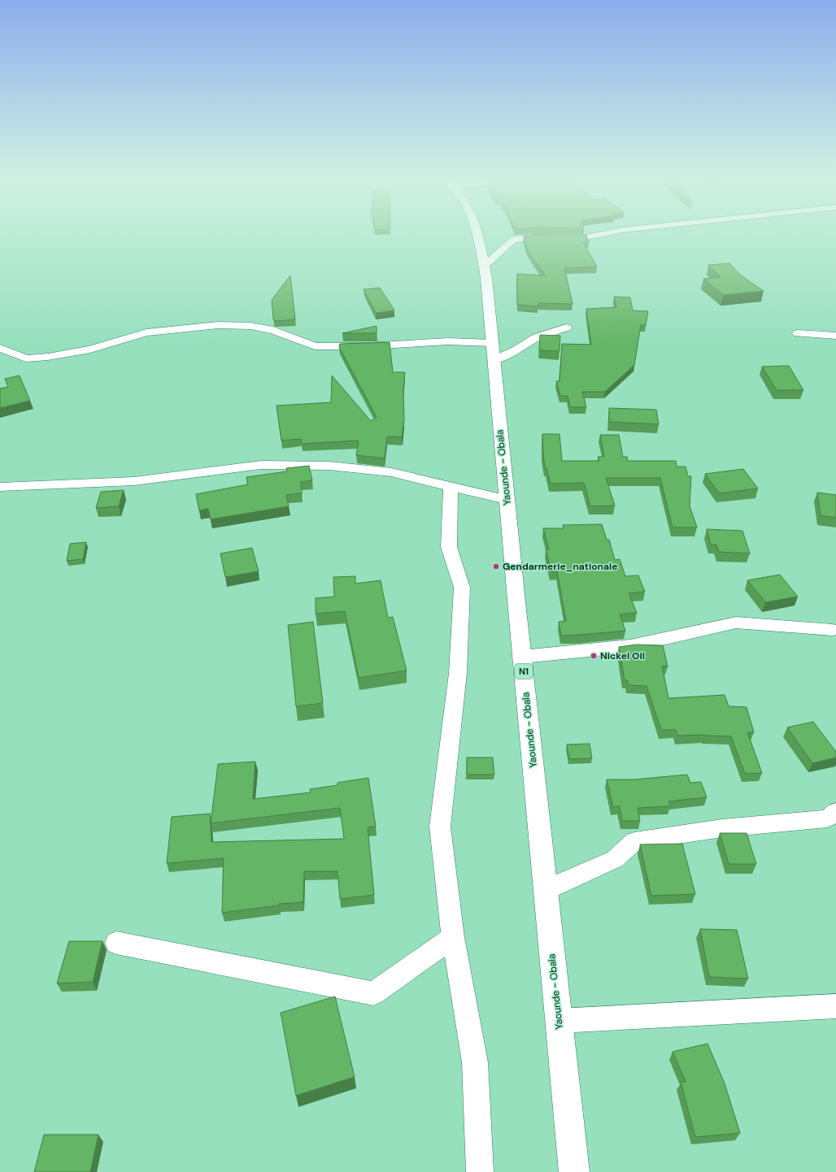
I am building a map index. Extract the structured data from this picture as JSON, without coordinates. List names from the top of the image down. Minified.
{"streets":{"highway":["Yaounde - Obala","N1"]},"places":["Gendarmerie_nationale","Nickel Oil"]}
